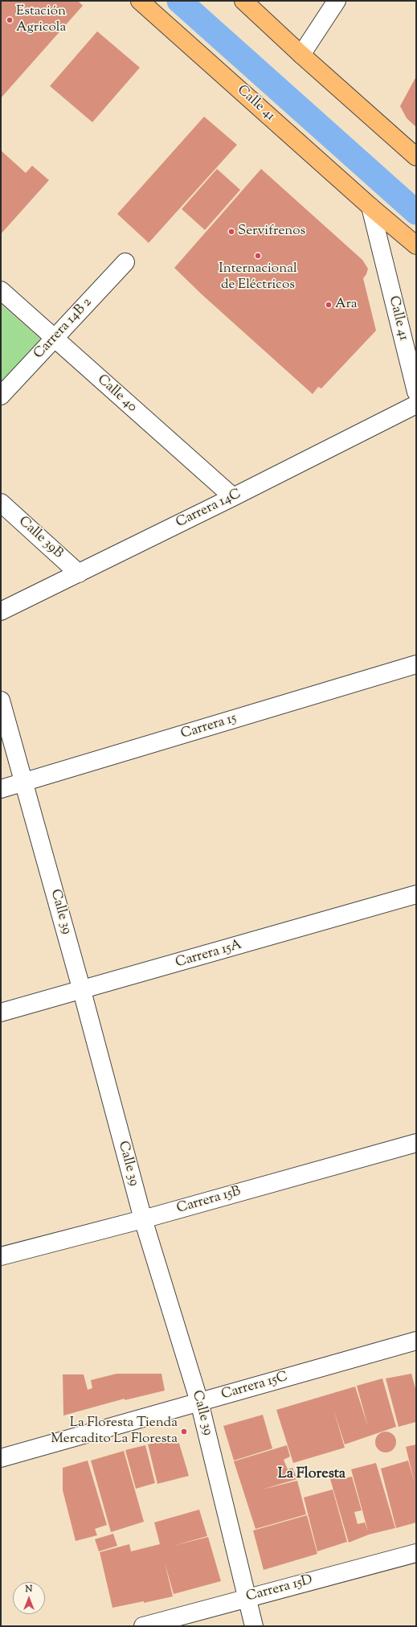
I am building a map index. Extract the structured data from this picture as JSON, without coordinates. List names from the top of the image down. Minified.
{"streets":{"main road":["Calle 41"],"street":["Carrera 14B 2","Calle 40","Carrera 14C","Calle 39B","Carrera 15","Calle 39","Carrera 15A","Carrera 15B","Carrera 15C","Carrera 15D"]},"crossings":[["Carrera 14B 2","Calle 40"],["Calle 40","Carrera 14C"],["Carrera 14C","Calle 39B"],["Carrera 15","Calle 39"],["Calle 39","Carrera 15A"],["Calle 39","Carrera 15B"],["Calle 39","Carrera 15C"],["Calle 39","Carrera 15D"]],"districts":["La Floresta"],"places":["Estación Agricola","Servifrenos","Internacional de Eléctricos","Ara","La Floresta Tienda Mercadito La Floresta"],"north":"top"}
